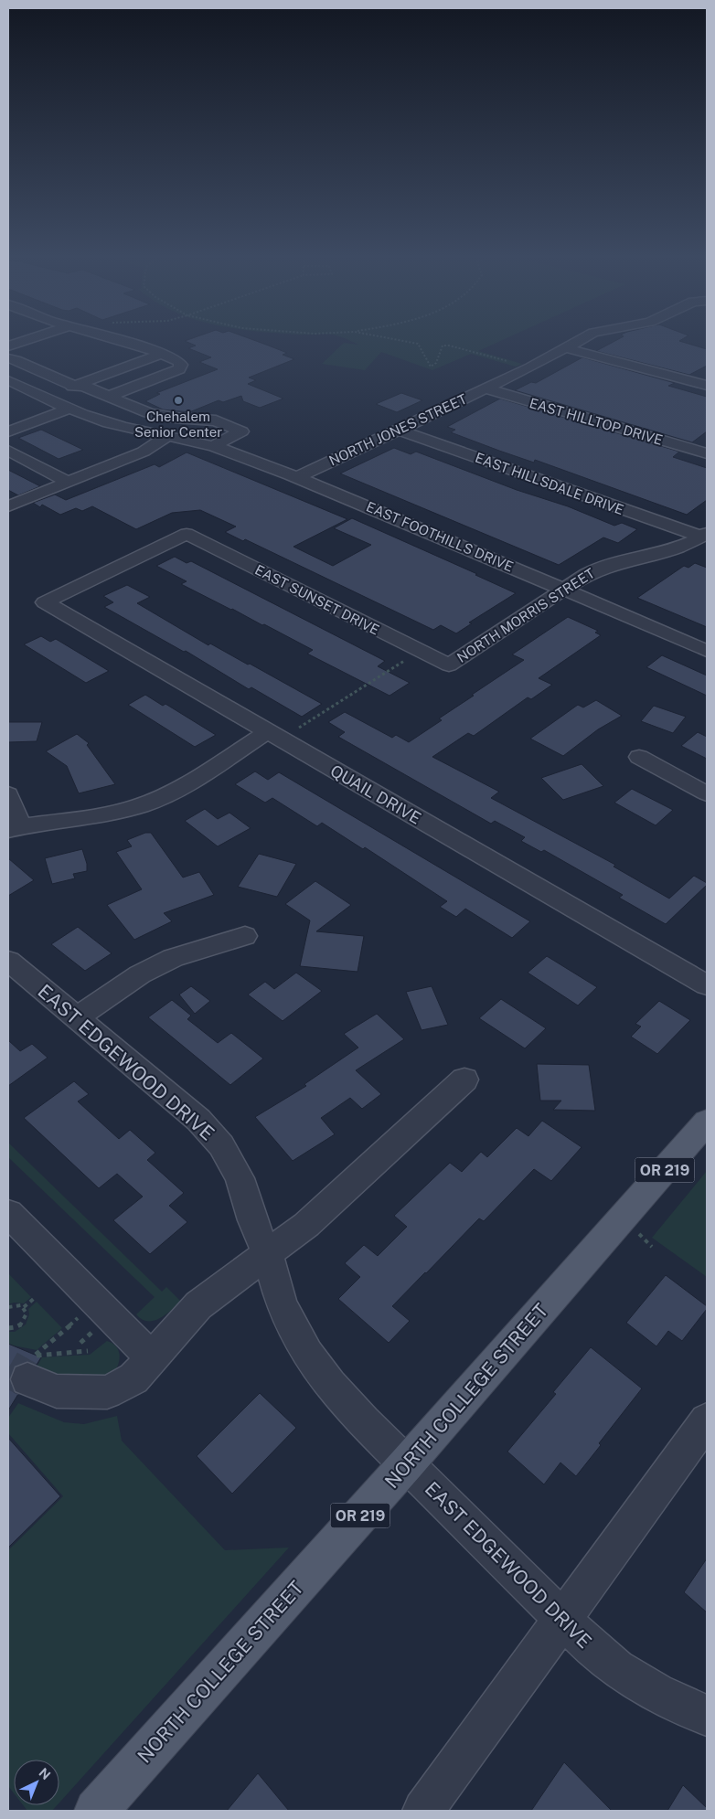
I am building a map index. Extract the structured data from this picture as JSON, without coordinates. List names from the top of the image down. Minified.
{"streets":{"main road":["OR 219","NORTH COLLEGE STREET"],"street":["EAST HILLTOP DRIVE","NORTH JONES STREET","EAST HILLSDALE DRIVE","EAST FOOTHILLS DRIVE","EAST SUNSET DRIVE","NORTH MORRIS STREET","QUAIL DRIVE","EAST EDGEWOOD DRIVE"]},"crossings":[["EAST HILLTOP DRIVE","NORTH JONES STREET"],["NORTH JONES STREET","EAST HILLSDALE DRIVE"],["NORTH JONES STREET","EAST FOOTHILLS DRIVE"],["EAST HILLSDALE DRIVE","NORTH MORRIS STREET"],["EAST FOOTHILLS DRIVE","NORTH MORRIS STREET"],["EAST SUNSET DRIVE","NORTH MORRIS STREET"],["EAST SUNSET DRIVE","QUAIL DRIVE"],["EAST EDGEWOOD DRIVE","NORTH COLLEGE STREET"]],"places":["Chehalem Senior Center"],"north":"top right"}
